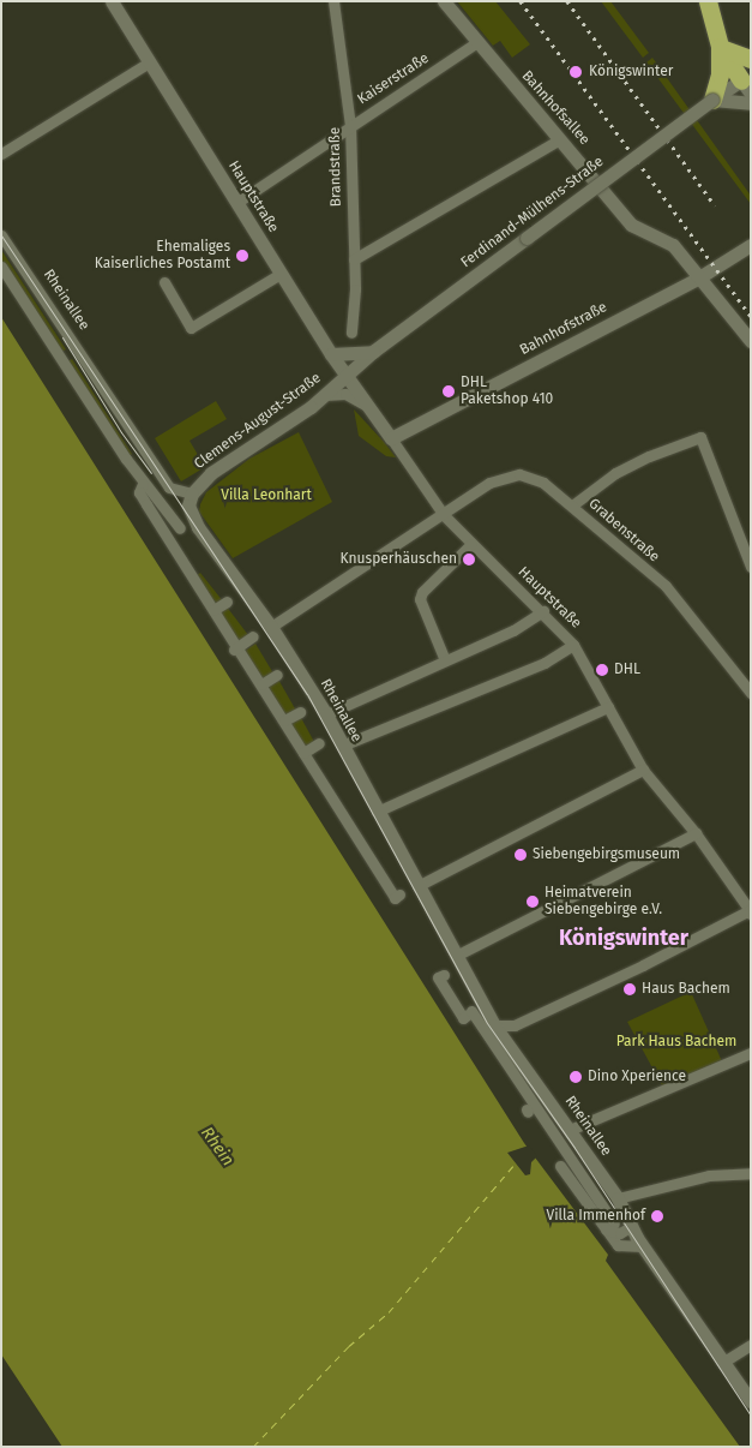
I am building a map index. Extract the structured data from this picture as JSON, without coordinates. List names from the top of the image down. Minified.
{"streets":{"street":["Kaiserstraße","Bahnhofsallee","Brandstraße","Hauptstraße","Ferdinand-Mülhens-Straße","Rheinallee","Bahnhofstraße","Clemens-August-Straße","Grabenstraße"]},"crossings":[["Kaiserstraße","Bahnhofsallee"],["Kaiserstraße","Brandstraße"],["Kaiserstraße","Hauptstraße"],["Bahnhofsallee","Bahnhofstraße"],["Hauptstraße","Ferdinand-Mülhens-Straße"],["Hauptstraße","Bahnhofstraße"],["Hauptstraße","Clemens-August-Straße"],["Hauptstraße","Grabenstraße"],["Ferdinand-Mülhens-Straße","Clemens-August-Straße"],["Rheinallee","Clemens-August-Straße"],["Rheinallee","Grabenstraße"]],"districts":["Königswinter"],"water":["Rhein"],"parks":["Villa Leonhart","Park Haus Bachem"],"places":["Königswinter","Ehemaliges Kaiserliches Postamt","DHL Paketshop 410","Knusperhäuschen","DHL","Siebengebirgsmuseum","Heimatverein Siebengebirge e.V.","Haus Bachem","Dino Xperience","Villa Immenhof"]}
